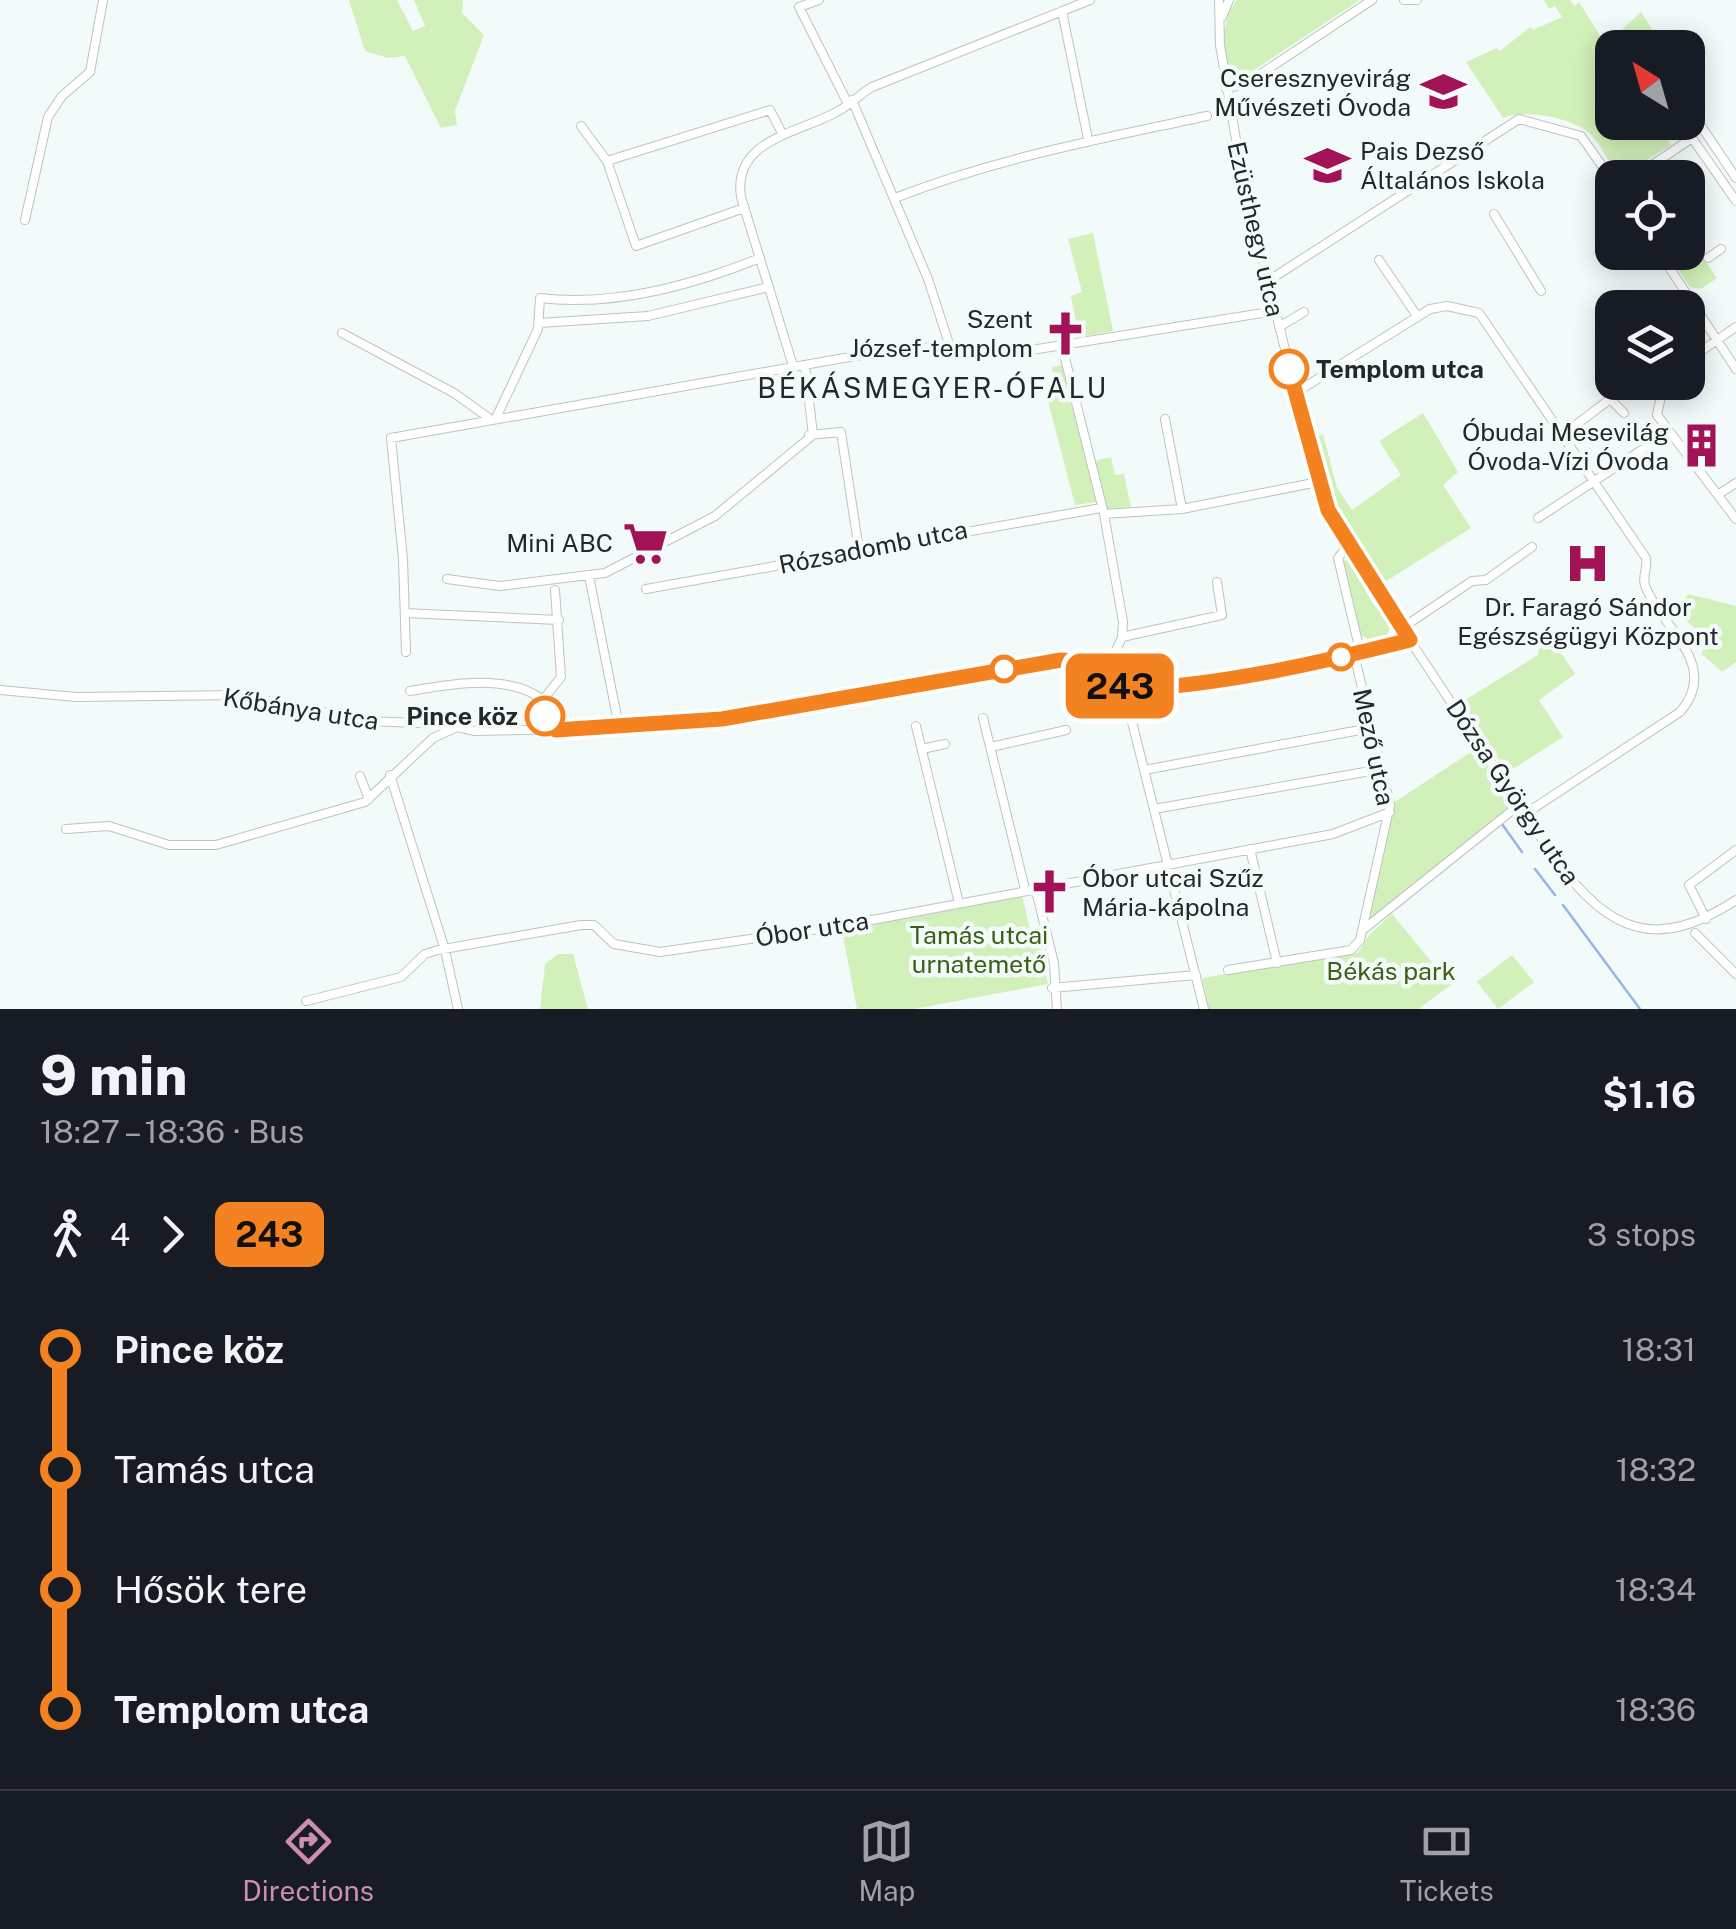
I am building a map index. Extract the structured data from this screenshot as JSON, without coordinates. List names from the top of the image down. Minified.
{"streets":{"street":["Ezüsthegy utca","Rózsadomb utca","Kőbánya utca","Mező utca","Dózsa György utca","Óbor utca"]},"crossings":[["Ezüsthegy utca","Rózsadomb utca"],["Ezüsthegy utca","Mező utca"],["Ezüsthegy utca","Dózsa György utca"],["Mező utca","Óbor utca"]],"districts":["BÉKÁSMEGYER-ÓFALU"],"parks":["Tamás utcai urnatemető","Békás park"],"places":{"school or university":["Cseresznyevirág Művészeti Óvoda","Pais Dezső Általános Iskola"],"church":["Szent József-templom","Óbor utcai Szűz Mária-kápolna"],"other":["Templom utca","Pince köz"],"building":["Óbudai Mesevilág Óvoda-Vízi Óvoda"],"supermarket":["Mini ABC"],"hospital":["Dr. Faragó Sándor Egészségügyi Központ"]},"lines":["bus line 243"],"north":"top left","page":{"on_map":"243","heading":["9 min","18:27 – 18:36 · Bus","$1.16"],"legs":["4","243","3 stops"],"list":[{"name":"Pince köz","value":"18:31"},{"name":"Tamás utca","value":"18:32"},{"name":"Hősök tere","value":"18:34"},{"name":"Templom utca","value":"18:36"}],"tabs":["Directions","Map","Tickets"]}}
